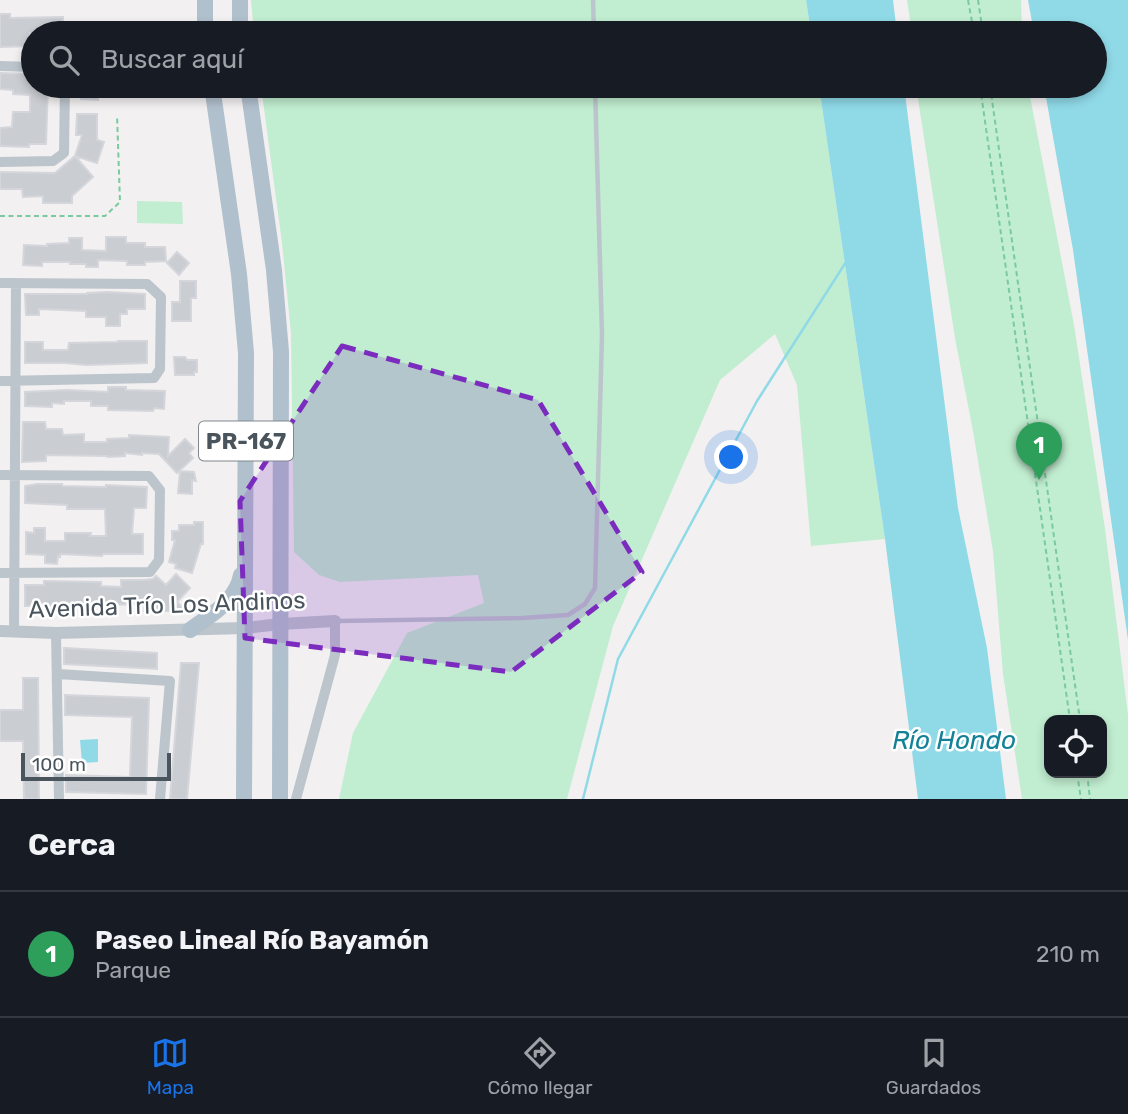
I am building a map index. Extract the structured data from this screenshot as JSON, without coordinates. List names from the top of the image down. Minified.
{"streets":{"main road":["PR-167"],"street":["Avenida Trío Los Andinos"]},"crossings":[["PR-167","Avenida Trío Los Andinos"]],"water":["Río Hondo"],"scale_bar":"100 m","page":{"search":"Buscar aquí","pins":"1","scale":"100 m","heading":"Cerca","list":[{"mark":"1","name":"Paseo Lineal Río Bayamón","note":"Parque","value":"210 m"}],"nav":["Mapa","Cómo llegar","Guardados"]}}
